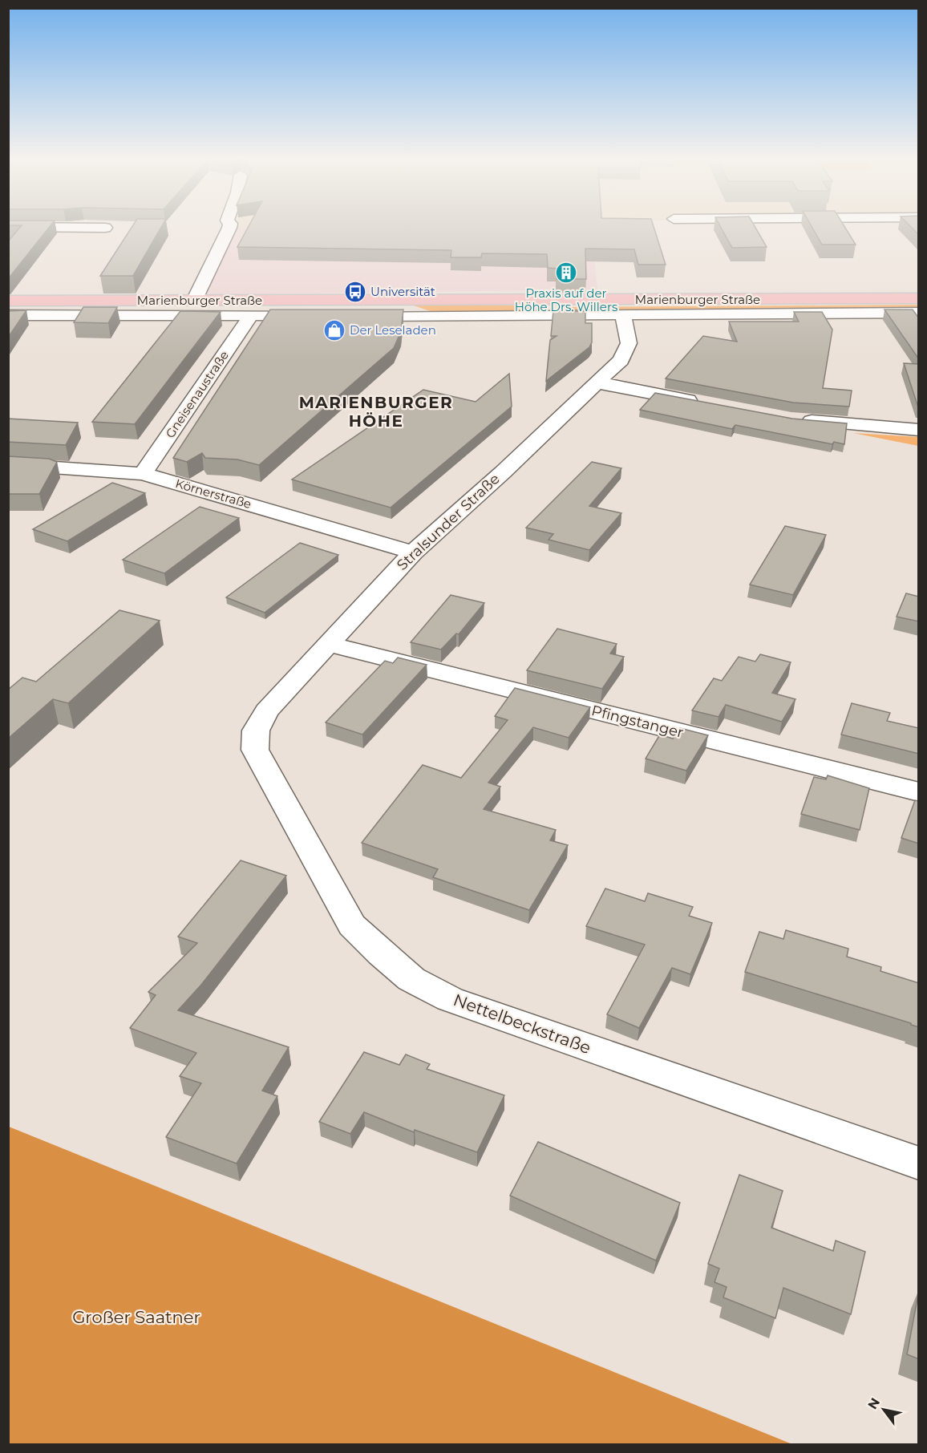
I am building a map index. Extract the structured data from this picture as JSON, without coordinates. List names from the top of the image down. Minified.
{"streets":{"main road":["Marienburger Straße"],"street":["Gneisenaustraße","Körnerstraße","Stralsunder Straße","Pfingstanger","Nettelbeckstraße"]},"crossings":[["Marienburger Straße","Gneisenaustraße"],["Marienburger Straße","Stralsunder Straße"],["Gneisenaustraße","Körnerstraße"],["Körnerstraße","Stralsunder Straße"],["Stralsunder Straße","Pfingstanger"],["Stralsunder Straße","Nettelbeckstraße"]],"districts":["MARIENBURGER HÖHE"],"parks":["Großer Saatner"],"places":{"building":["Praxis auf der Höhe Drs. Willers"],"bus stop":["Universität"],"shop":["Der Leseladen"]},"north":"top left"}
